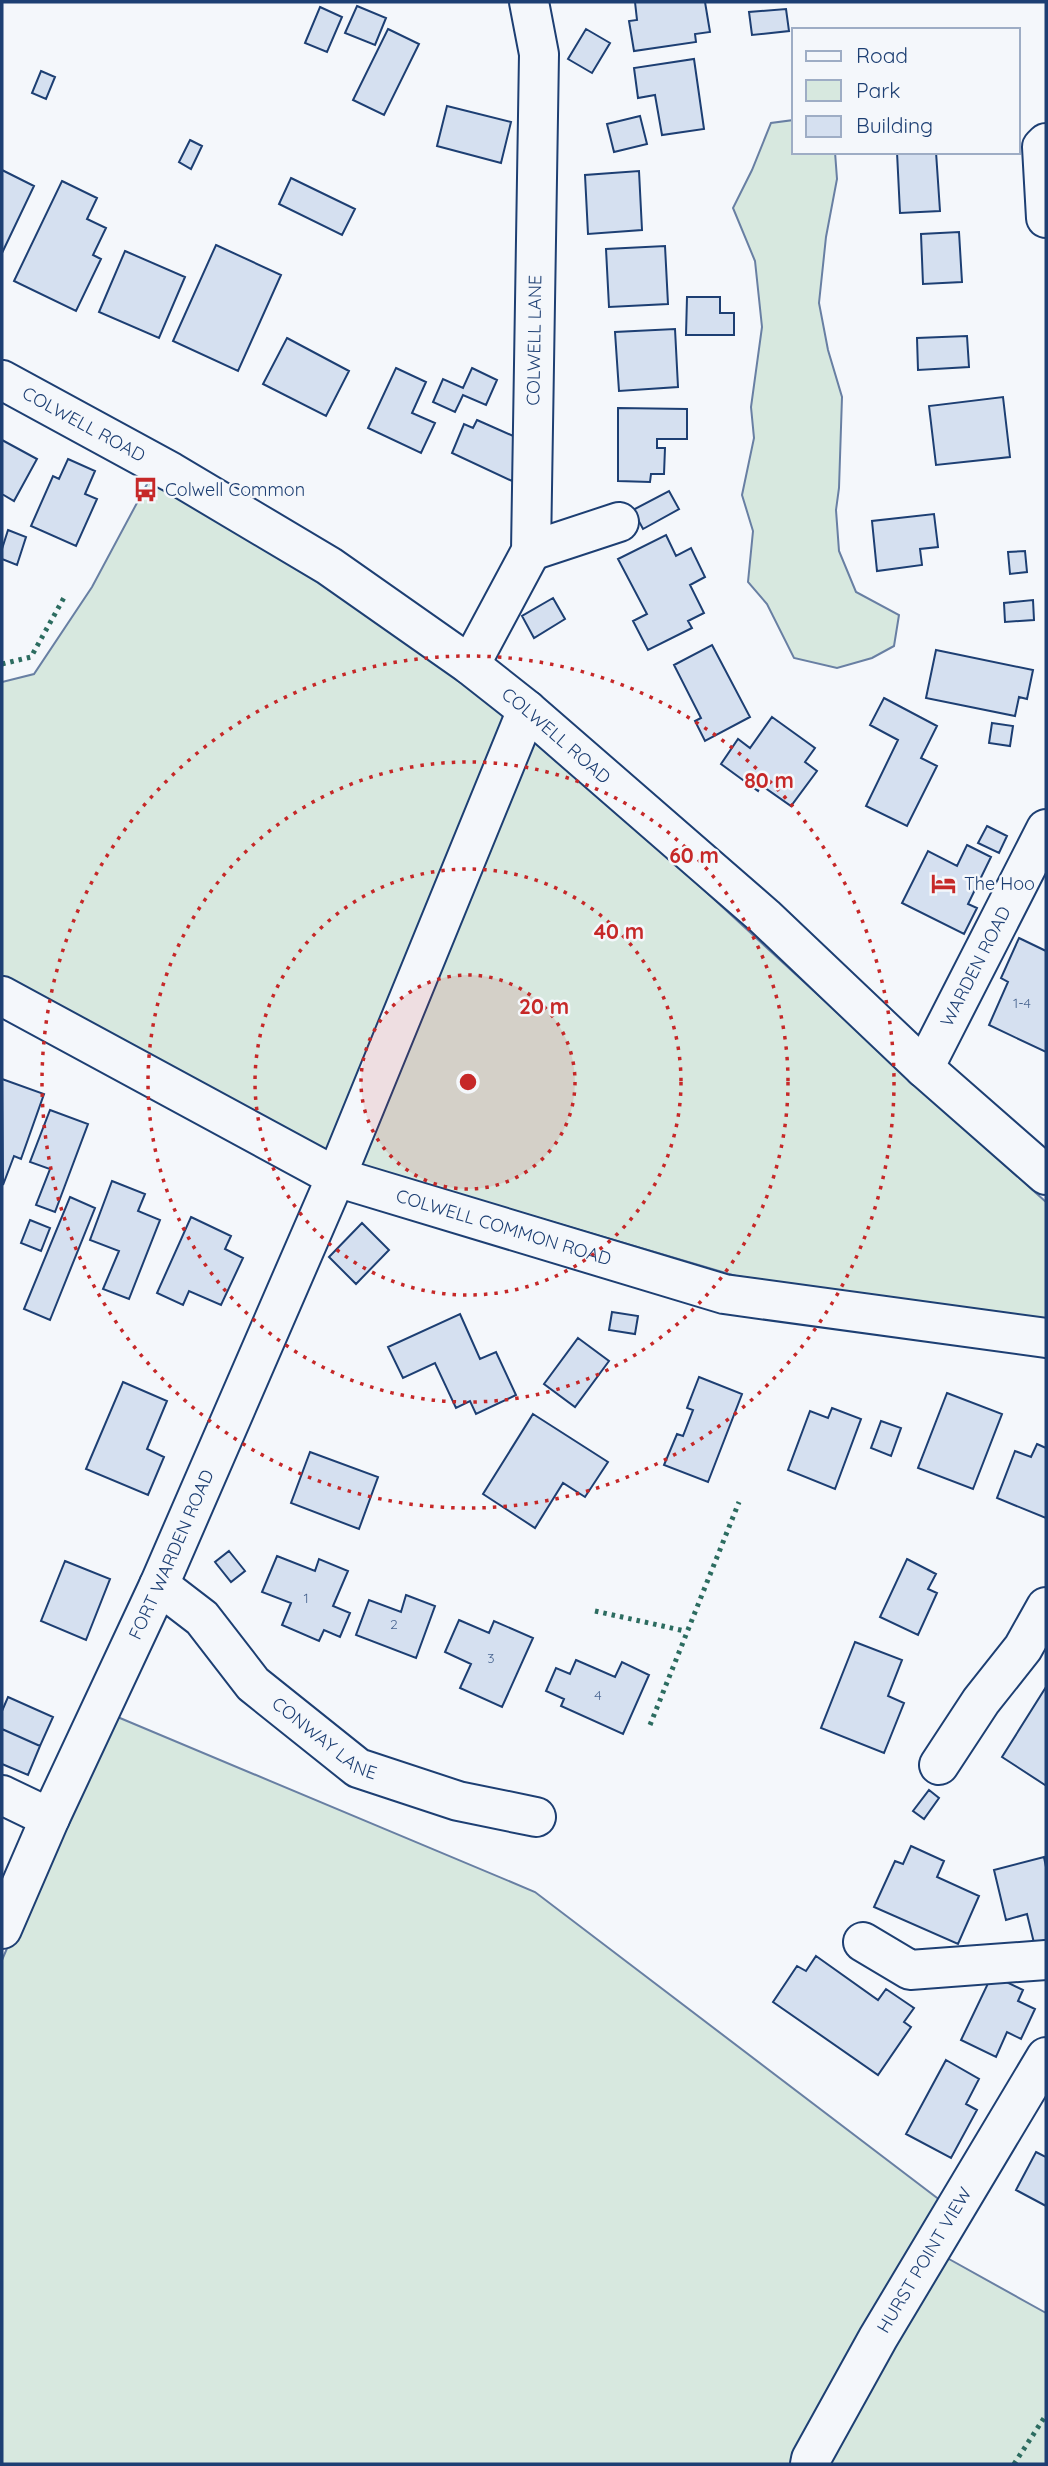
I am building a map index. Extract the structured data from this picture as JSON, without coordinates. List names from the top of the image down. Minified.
{"streets":{"street":["COLWELL LANE","COLWELL ROAD","WARDEN ROAD","COLWELL COMMON ROAD","FORT WARDEN ROAD","CONWAY LANE","HURST POINT VIEW"]},"crossings":[["COLWELL LANE","COLWELL ROAD"],["COLWELL ROAD","WARDEN ROAD"],["COLWELL ROAD","FORT WARDEN ROAD"],["COLWELL COMMON ROAD","FORT WARDEN ROAD"],["FORT WARDEN ROAD","CONWAY LANE"]],"places":{"bus stop":["Colwell Common"],"hotel":["The Hoo"]},"house_numbers":["1-4","1","2","3","4"],"legend":["Road","Park","Building"],"rings":["80 m","60 m","40 m","20 m"]}
